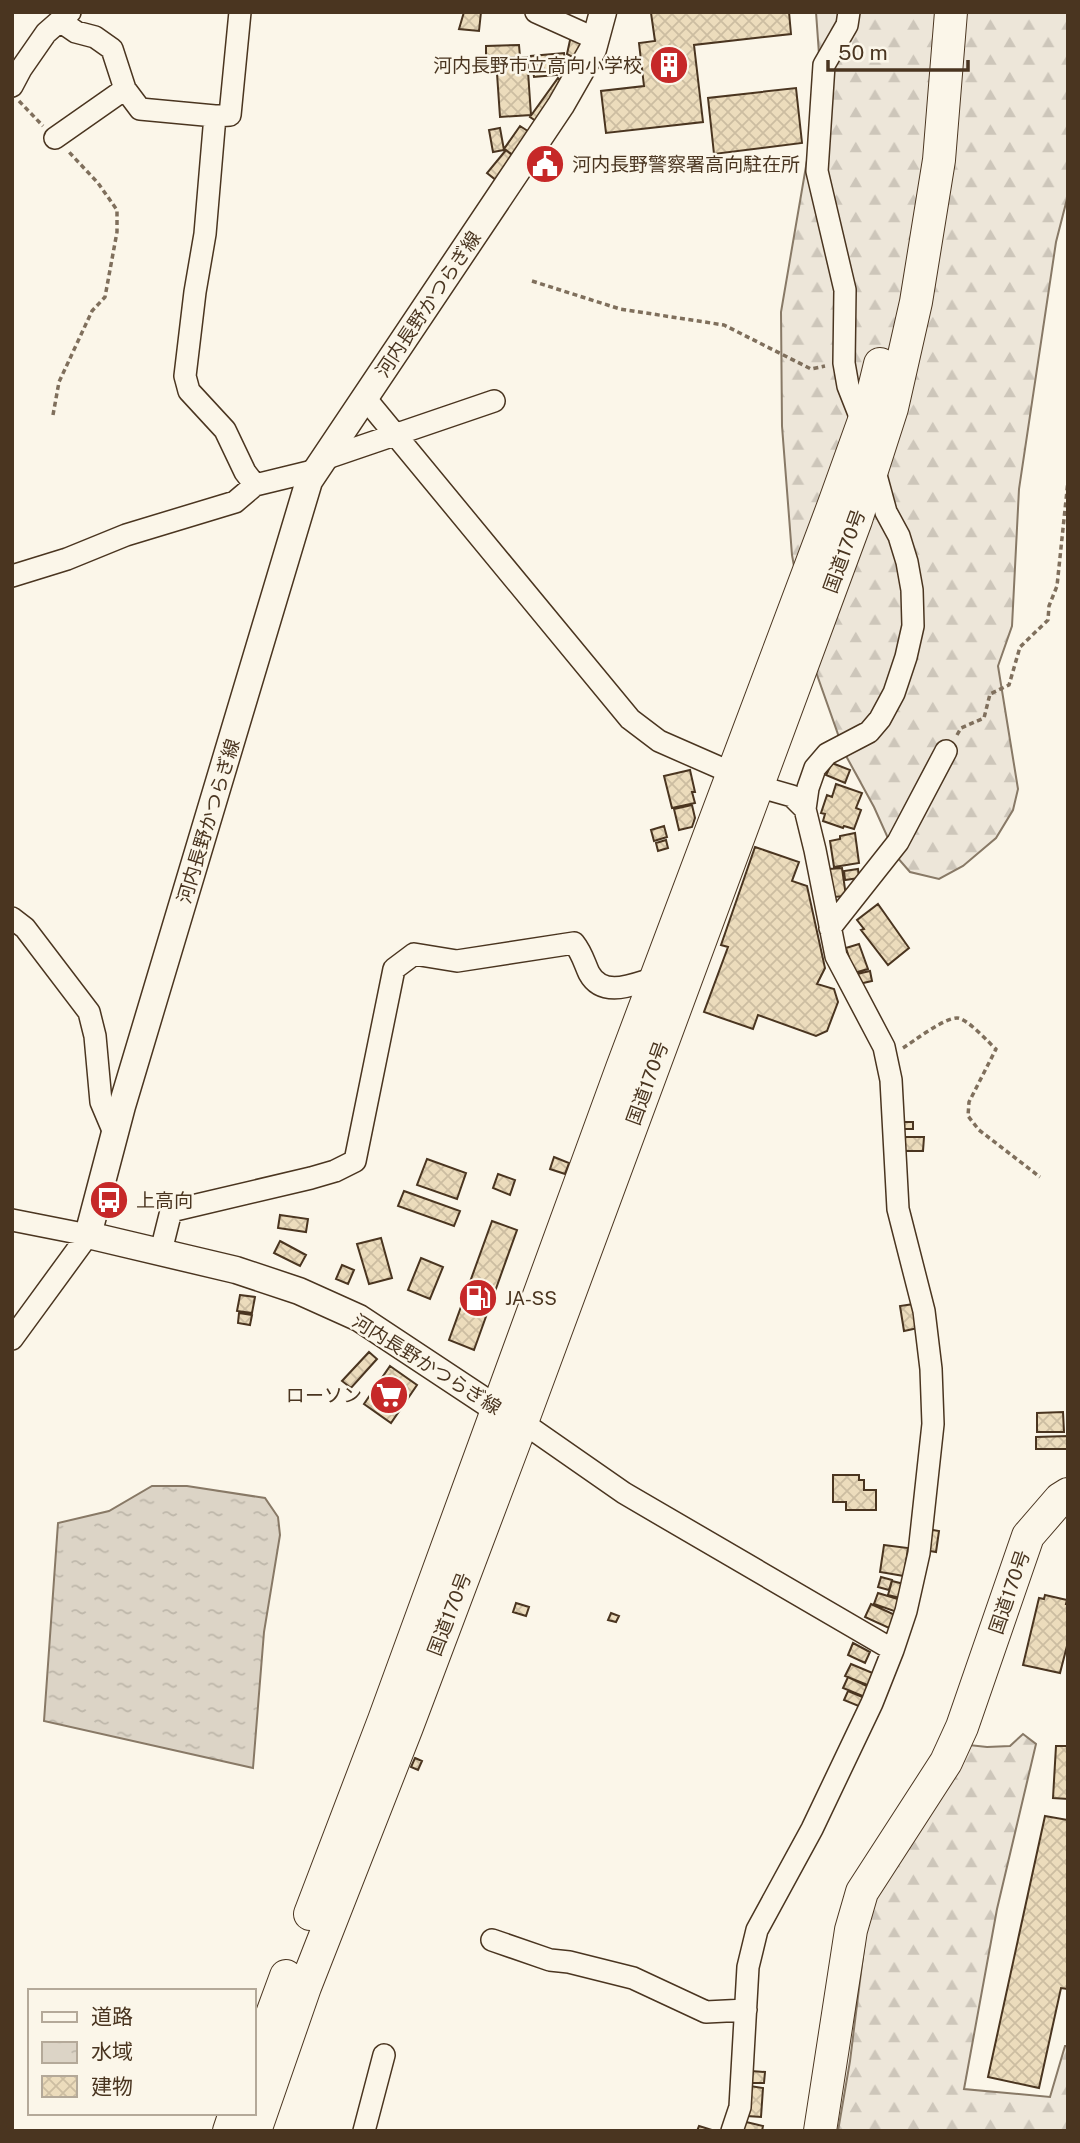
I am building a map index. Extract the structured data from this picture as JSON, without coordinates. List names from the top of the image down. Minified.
{"streets":{"highway":["国道170号"],"main road":["河内長野かつらぎ線"]},"crossings":[["河内長野かつらぎ線","国道170号"]],"places":{"building":["河内長野市立高向小学校"],"public building":["河内長野警察署高向駐在所"],"bus stop":["上高向"],"fuel station":["JA-SS"],"supermarket":["ローソン"]},"legend":["道路","水域","建物"],"scale_bar":"50 m"}
